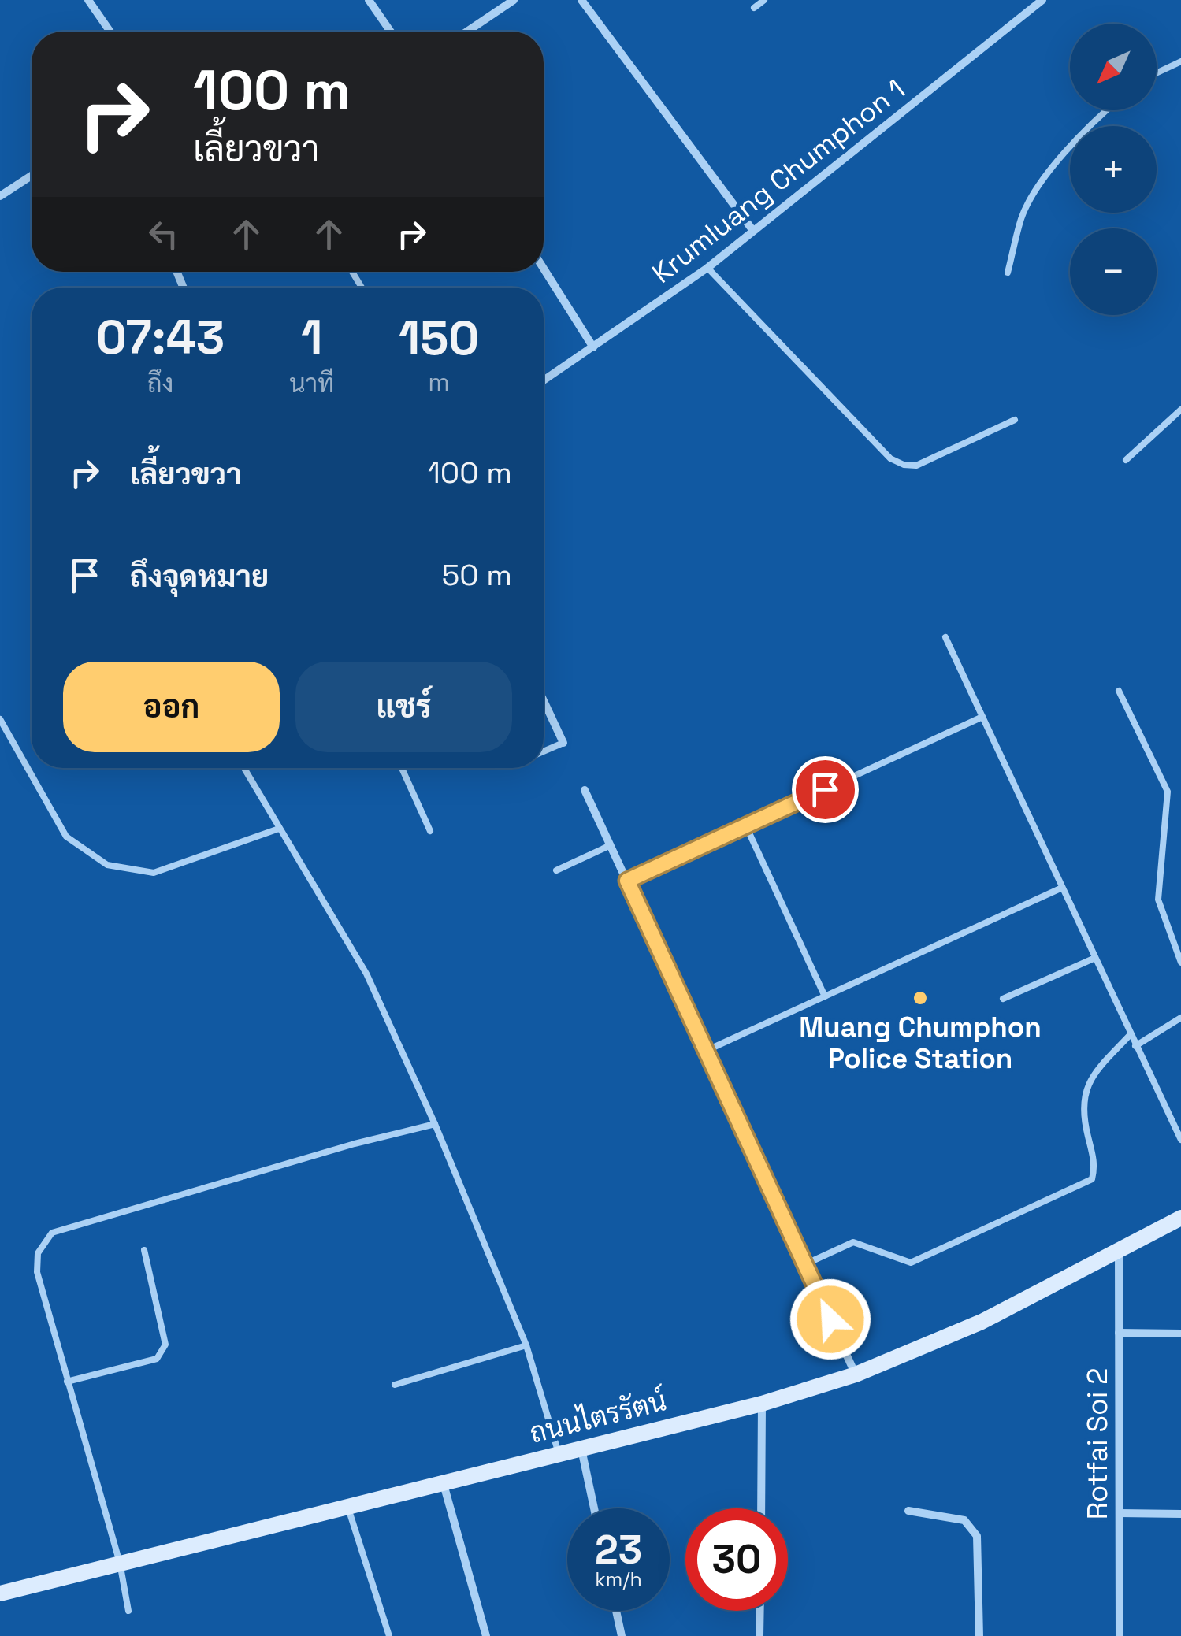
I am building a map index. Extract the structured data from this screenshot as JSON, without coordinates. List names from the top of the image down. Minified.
{"streets":{"main road":["ถนนไตรรัตน์"],"street":["Krumluang Chumphon 1","Rotfai Soi 2"]},"crossings":[["ถนนไตรรัตน์","Rotfai Soi 2"]],"places":["Muang Chumphon Police Station"],"north":"bottom left","page":{"map_buttons":["+","−"],"turn":["100 m","เลี้ยวขวา"],"eta":["07:43","ถึง","1","นาที","150","m"],"list":[{"name":"เลี้ยวขวา","value":"100 m"},{"name":"ถึงจุดหมาย","value":"50 m"}],"buttons":["ออก","แชร์"],"speed":"23 km/h","limit":"30"}}
